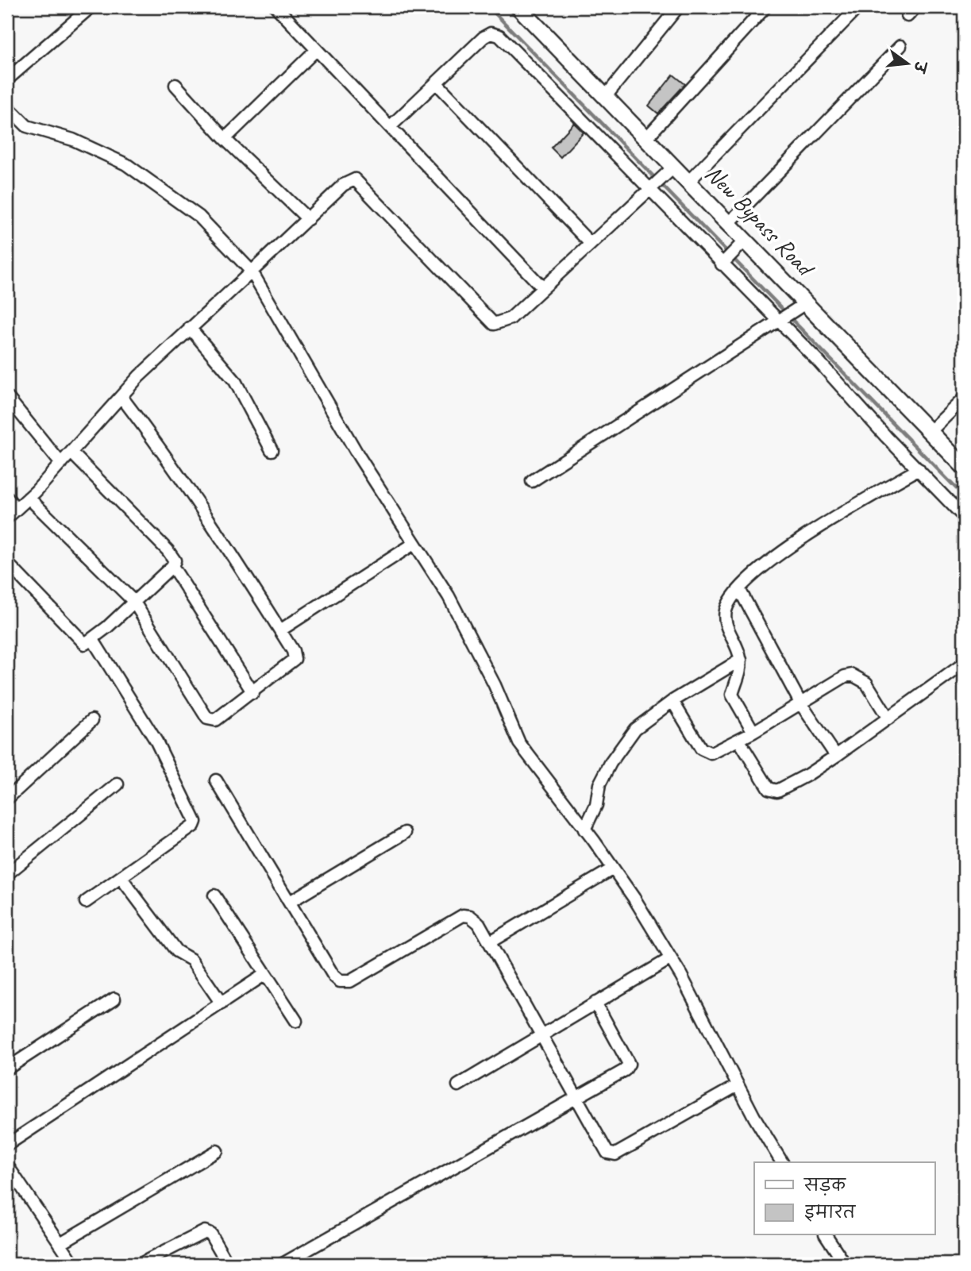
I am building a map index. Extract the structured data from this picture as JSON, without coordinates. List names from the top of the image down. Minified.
{"streets":{"main road":["New Bypass Road"]},"legend":["सड़क","इमारत"],"north":"right"}
